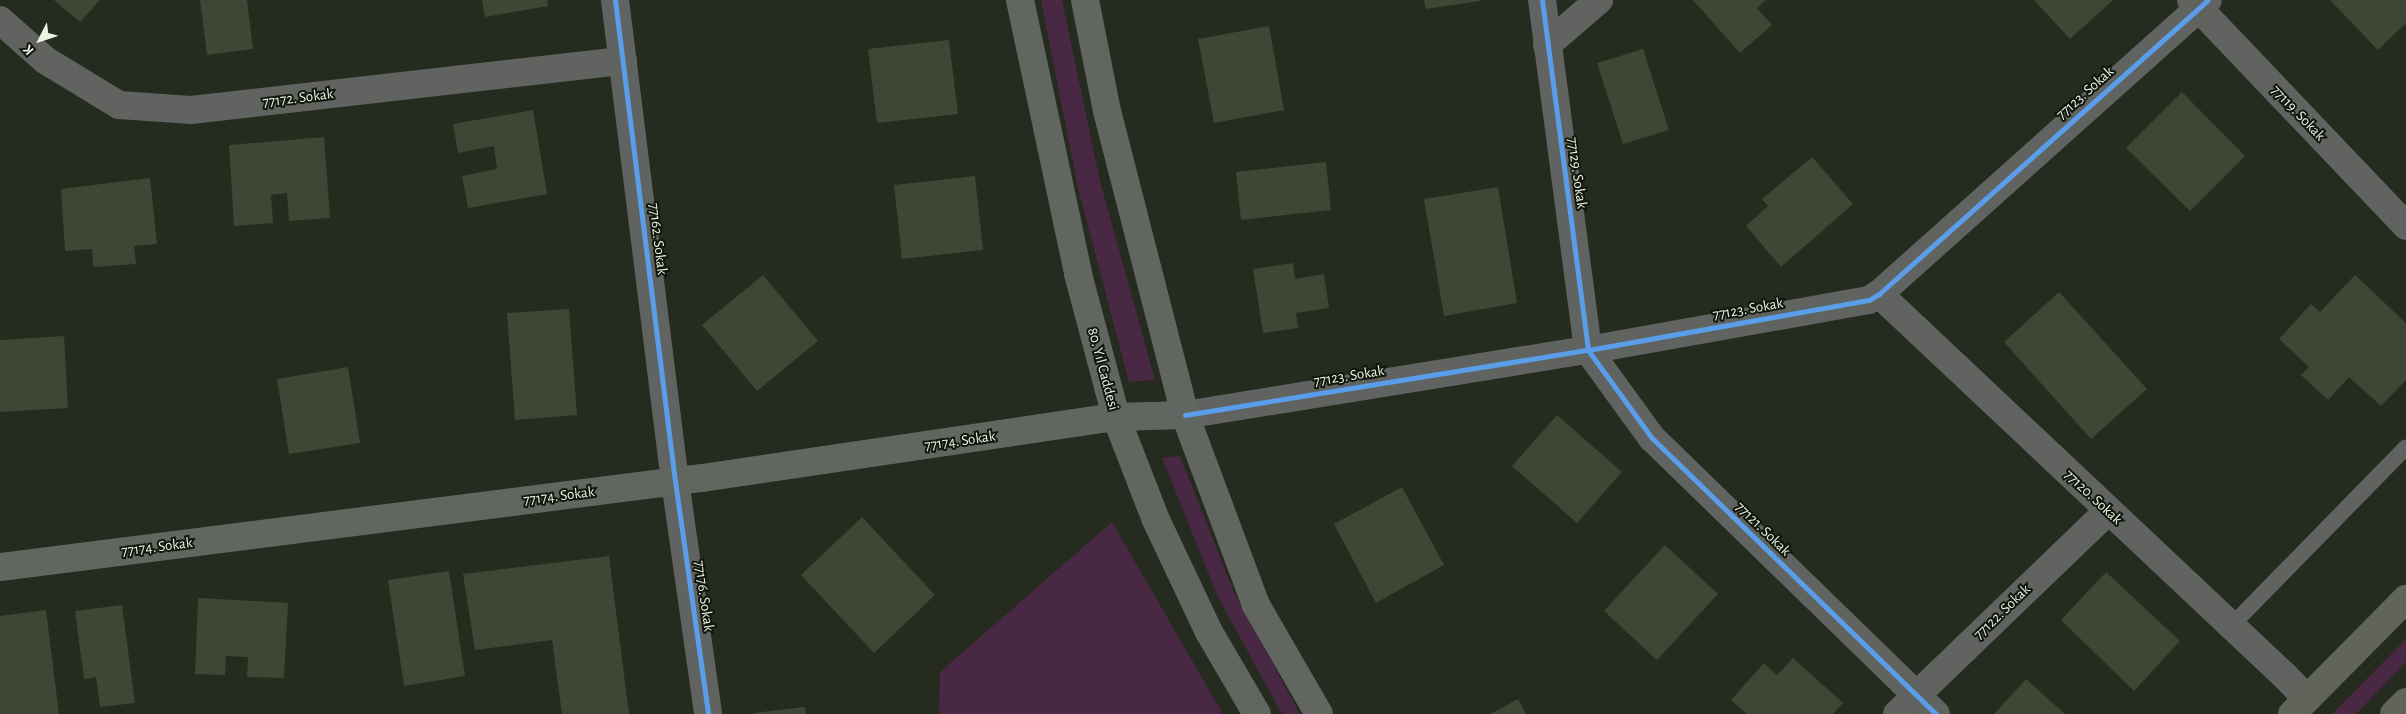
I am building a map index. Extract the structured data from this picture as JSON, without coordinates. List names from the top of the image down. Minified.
{"streets":{"main road":["80. Yıl Caddesi","77174. Sokak"],"street":["77123. Sokak","77172. Sokak","77119. Sokak","77129. Sokak","77162. Sokak","77120. Sokak","77121. Sokak","77176. Sokak","77122. Sokak"]},"crossings":[["77123. Sokak","77119. Sokak"],["77123. Sokak","77129. Sokak"],["77123. Sokak","77174. Sokak"],["77123. Sokak","77120. Sokak"],["77123. Sokak","77121. Sokak"],["77172. Sokak","77162. Sokak"],["77129. Sokak","77121. Sokak"],["77162. Sokak","77174. Sokak"],["77162. Sokak","77176. Sokak"],["80. Yıl Caddesi","77174. Sokak"],["77174. Sokak","77176. Sokak"],["77120. Sokak","77122. Sokak"],["77121. Sokak","77122. Sokak"]],"north":"bottom left"}
